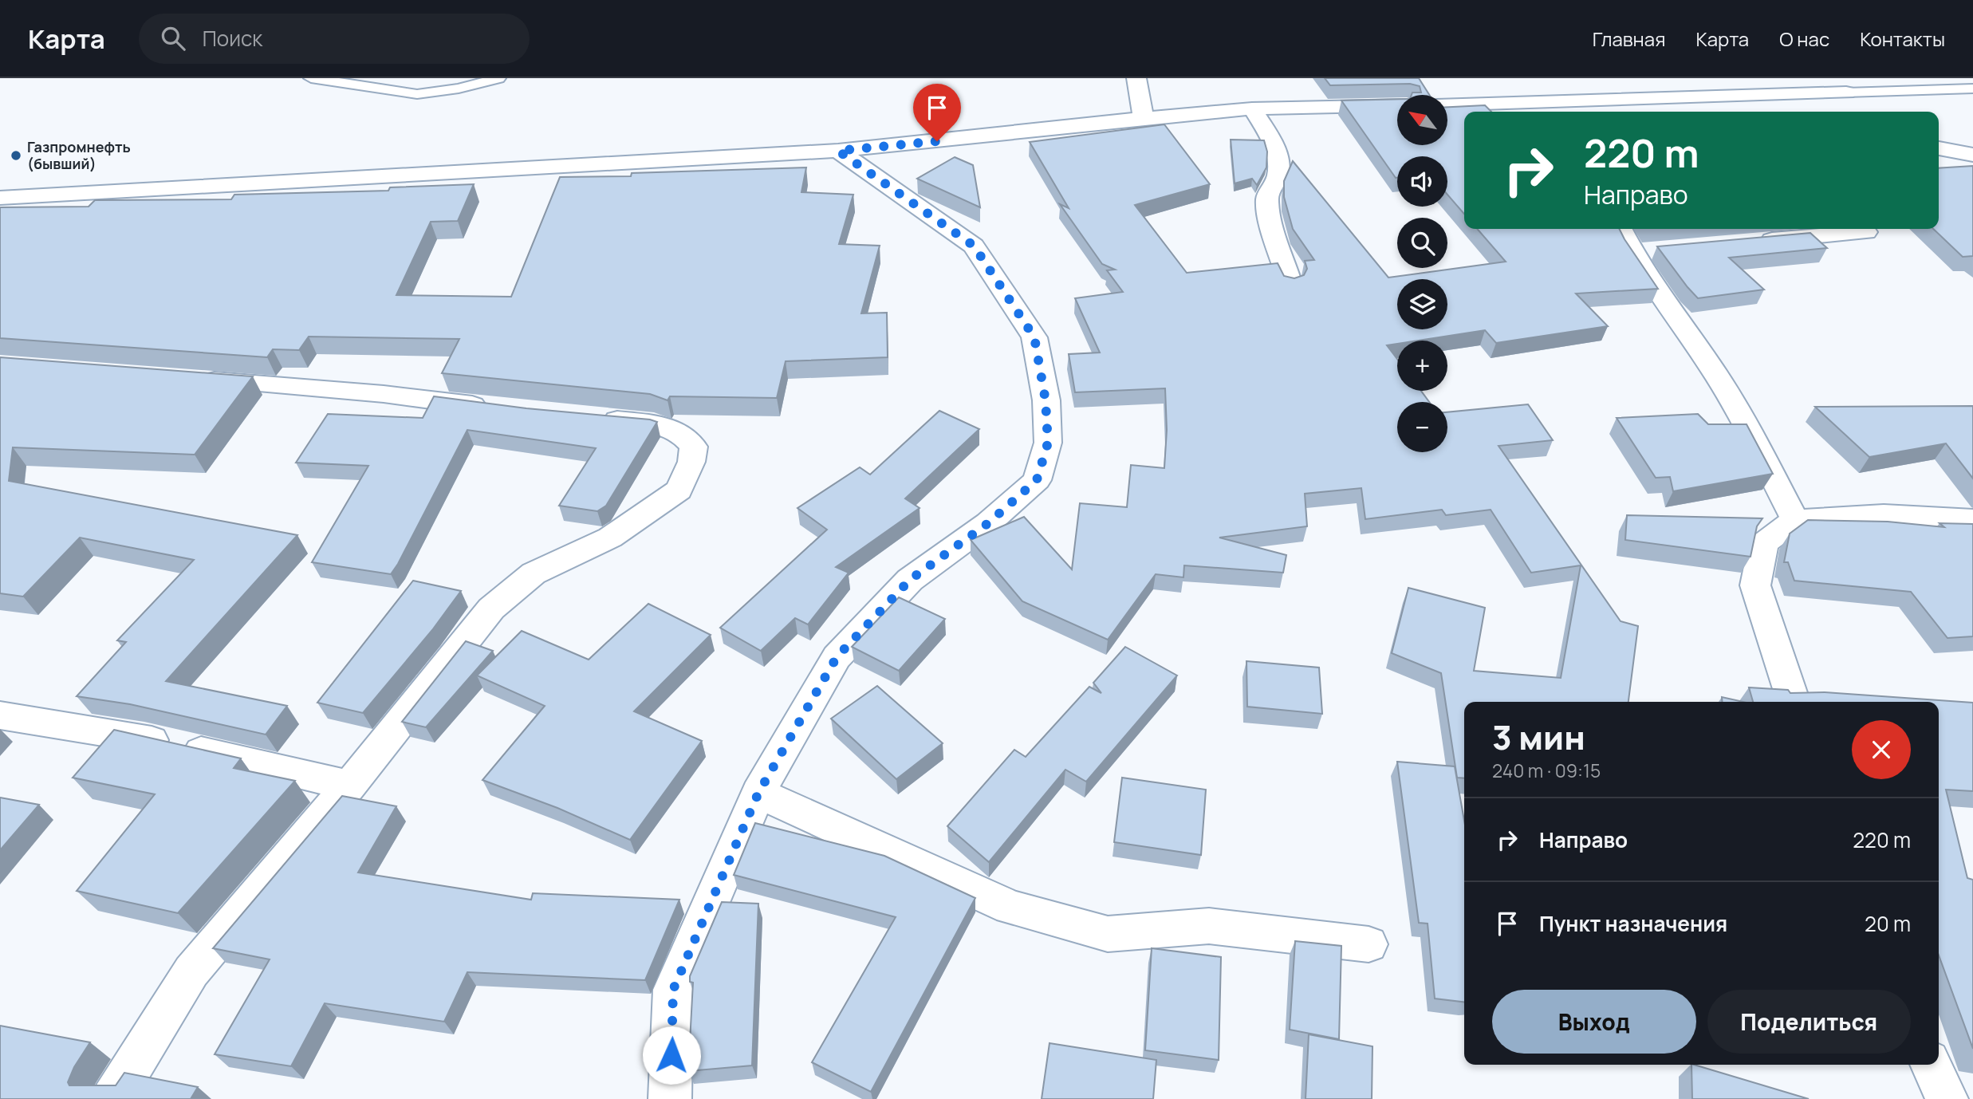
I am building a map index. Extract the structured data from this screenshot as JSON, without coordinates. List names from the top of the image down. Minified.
{"places":["Газпромнефть (бывший)"],"north":"top left","page":{"header":"Карта","search":"Поиск","nav":["Главная","Карта","О нас","Контакты"],"map_buttons":["+","−"],"turn":["220 m","Направо"],"heading":["3 мин","240 m · 09:15"],"list":[{"name":"Направо","value":"220 m"},{"name":"Пункт назначения","value":"20 m"}],"buttons":["Выход","Поделиться"]}}
